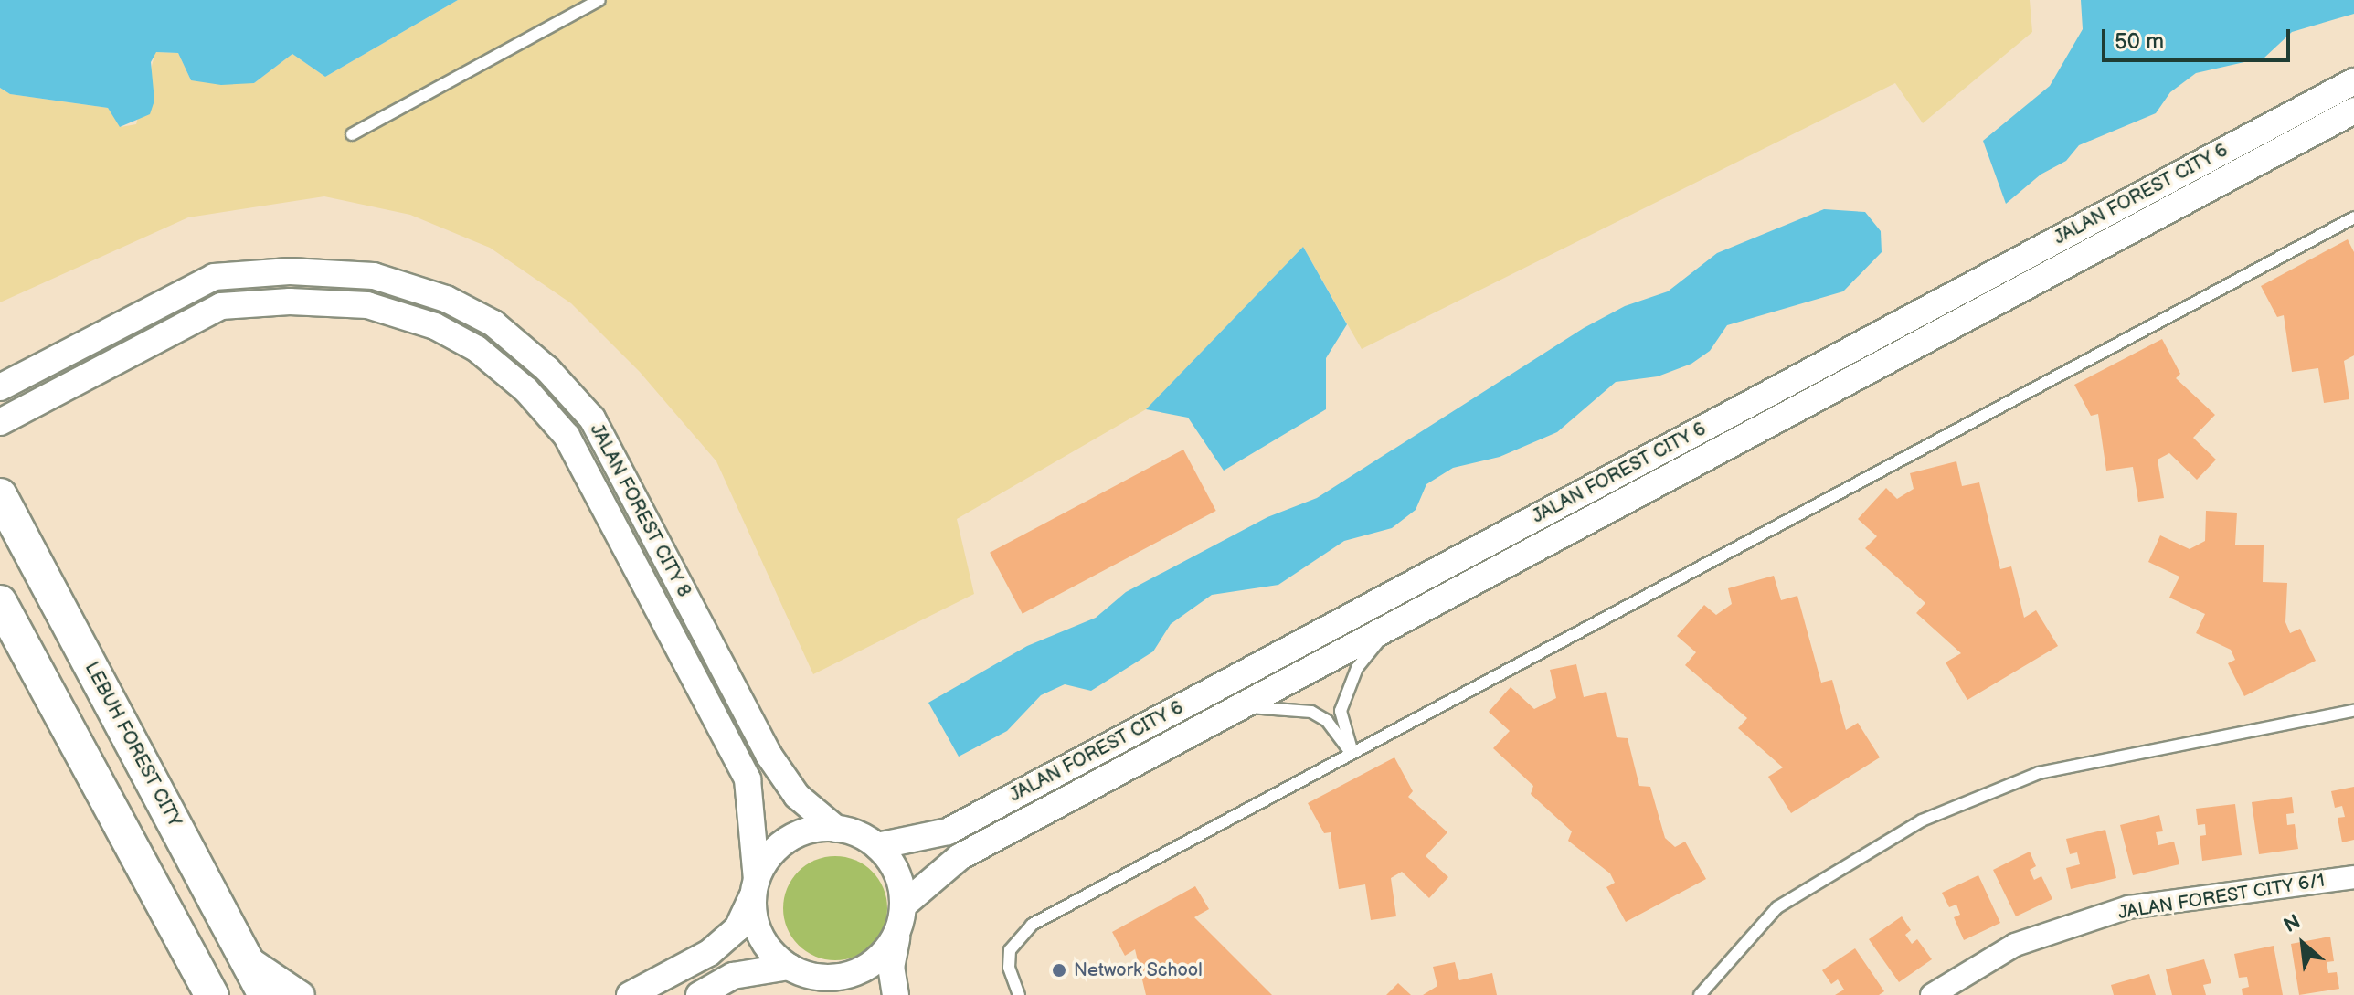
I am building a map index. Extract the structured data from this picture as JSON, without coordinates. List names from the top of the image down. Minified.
{"streets":{"main road":["LEBUH FOREST CITY"],"street":["JALAN FOREST CITY 6","JALAN FOREST CITY 8","JALAN FOREST CITY 6/1"]},"crossings":[["JALAN FOREST CITY 6","JALAN FOREST CITY 8"]],"places":["Network School"],"scale_bar":"50 m","north":"top left"}
